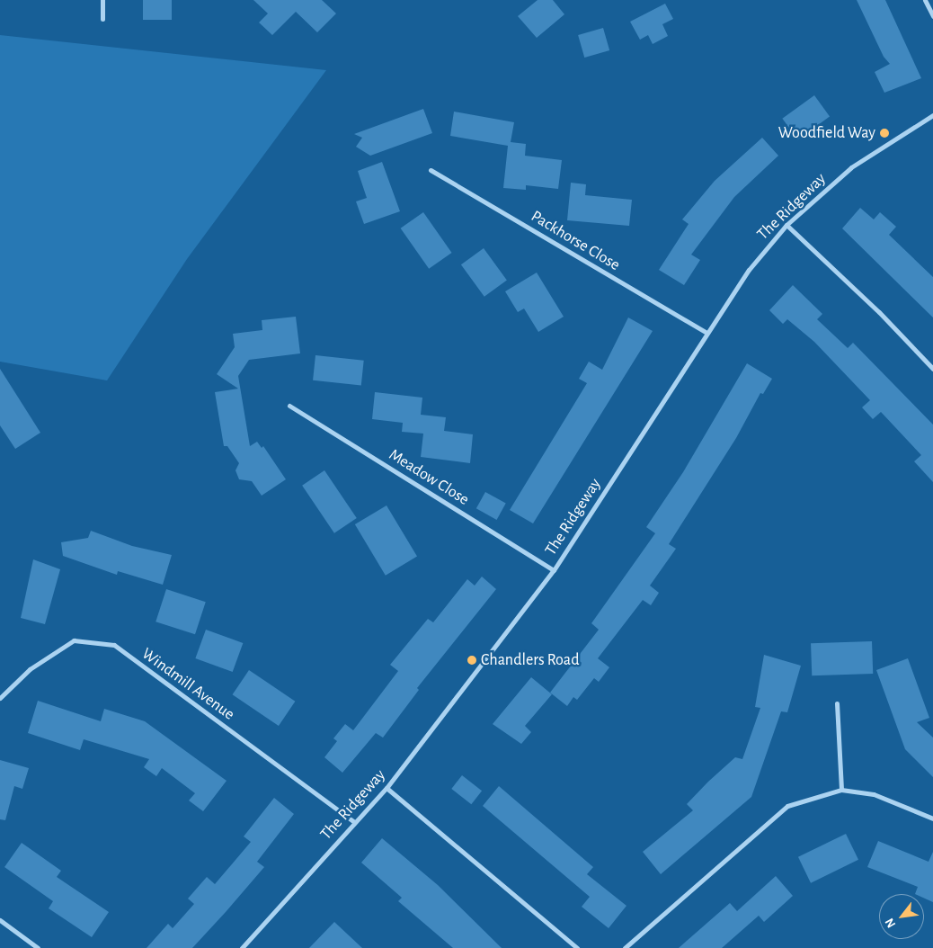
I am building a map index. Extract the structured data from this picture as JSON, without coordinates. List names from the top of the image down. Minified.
{"streets":{"street":["The Ridgeway","Packhorse Close","Meadow Close","Windmill Avenue"]},"crossings":[["The Ridgeway","Packhorse Close"],["The Ridgeway","Meadow Close"],["The Ridgeway","Windmill Avenue"]],"places":["Woodfield Way","Chandlers Road"],"north":"bottom left"}
